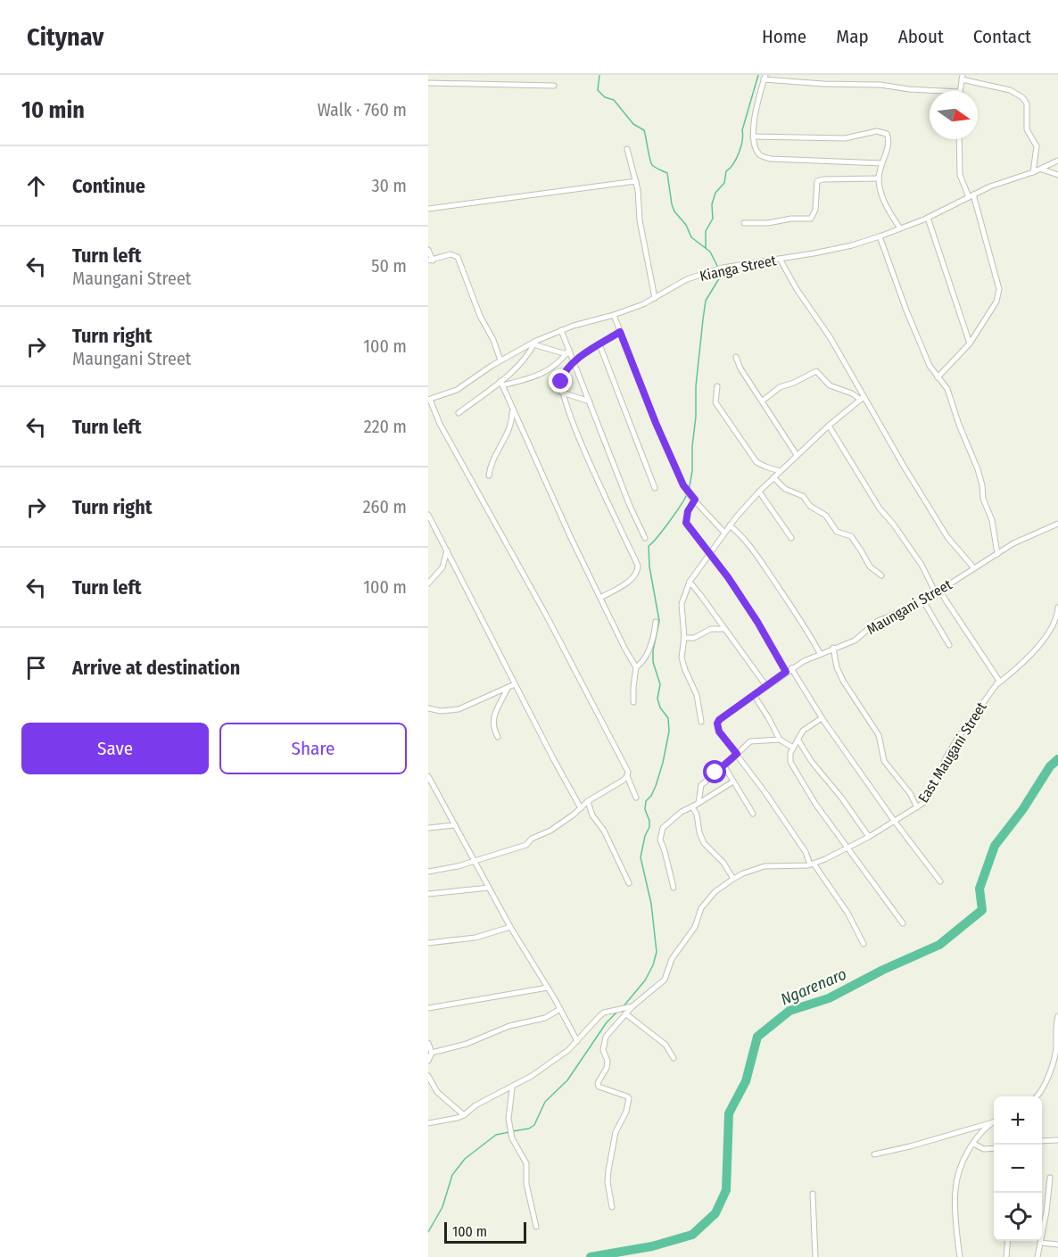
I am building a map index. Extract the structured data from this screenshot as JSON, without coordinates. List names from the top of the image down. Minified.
{"streets":{"street":["Kianga Street","Maungani Street","East Maugani Street"]},"crossings":[["Maungani Street","East Maugani Street"]],"water":["Ngarenaro"],"scale_bar":"100 m","north":"right","page":{"header":"Citynav","nav":["Home","Map","About","Contact"],"heading":["10 min","Walk · 760 m"],"list":[["Continue","30 m"],["Turn left","Maungani Street","50 m"],["Turn right","Maungani Street","100 m"],["Turn left","220 m"],["Turn right","260 m"],["Turn left","100 m"],"Arrive at destination"],"buttons":["Save","Share"],"map_buttons":["+","−"],"scale":"100 m"}}
